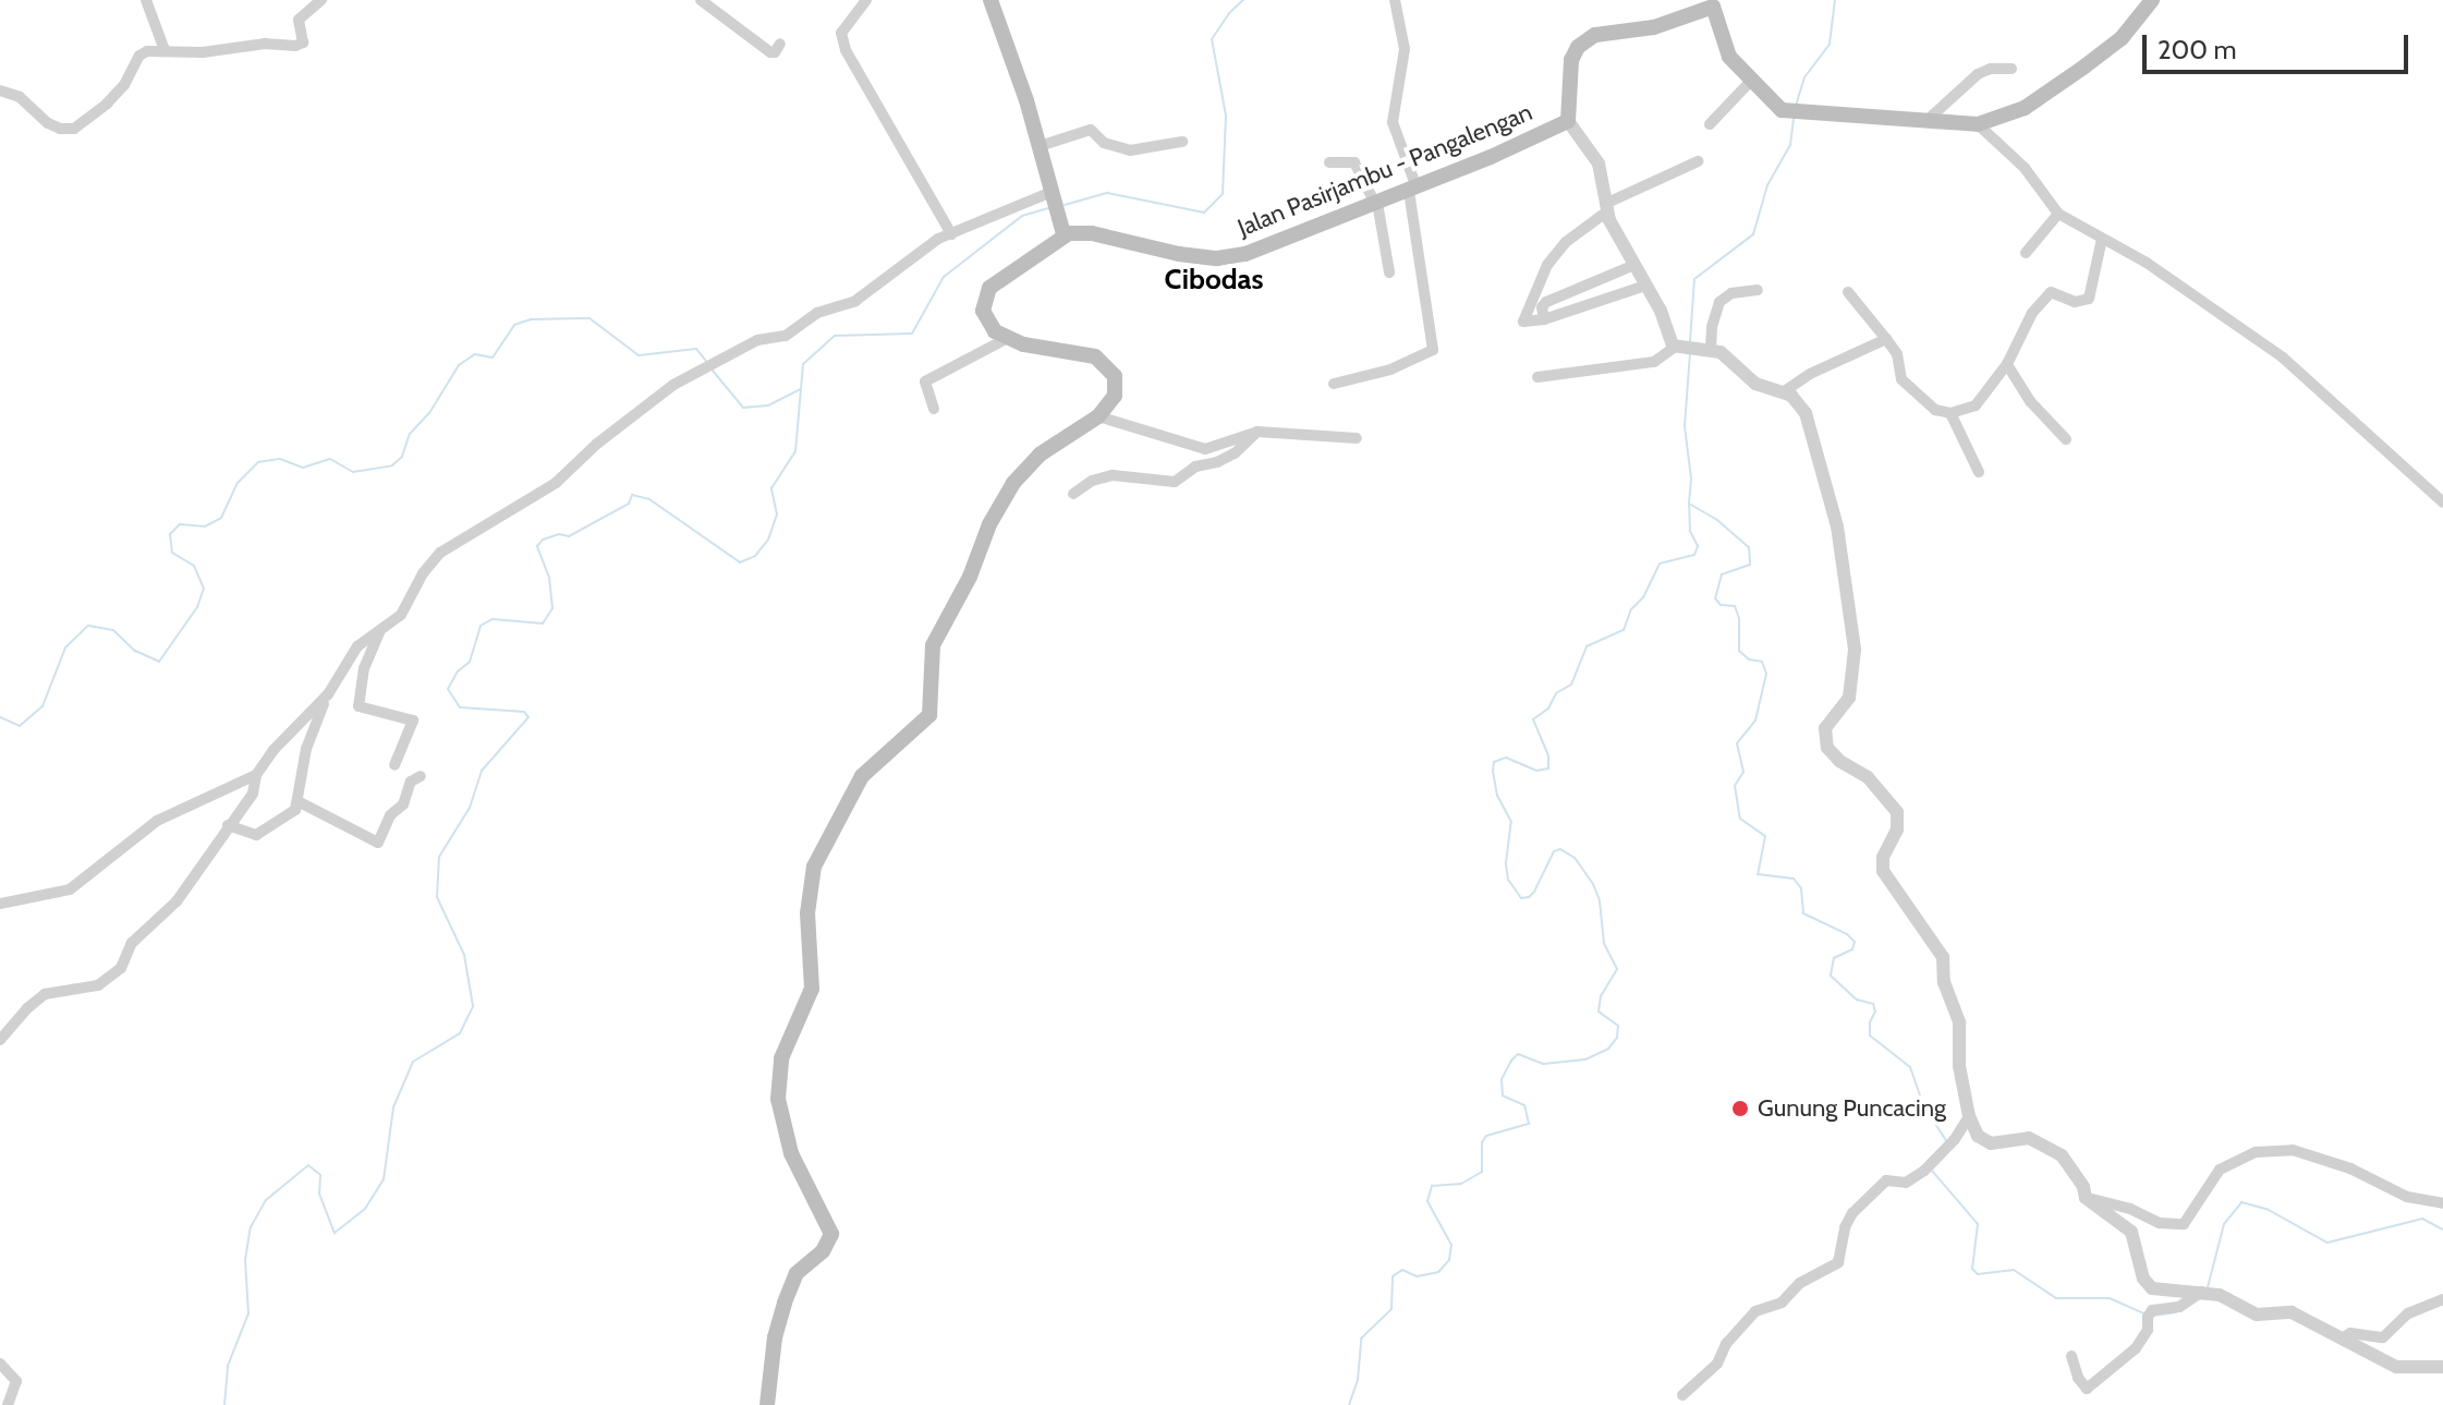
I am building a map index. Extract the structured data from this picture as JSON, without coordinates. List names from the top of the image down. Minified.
{"streets":{"main road":["Jalan Pasirjambu - Pangalengan"]},"districts":["Cibodas"],"places":["Gunung Puncacing"],"scale_bar":"200 m"}
